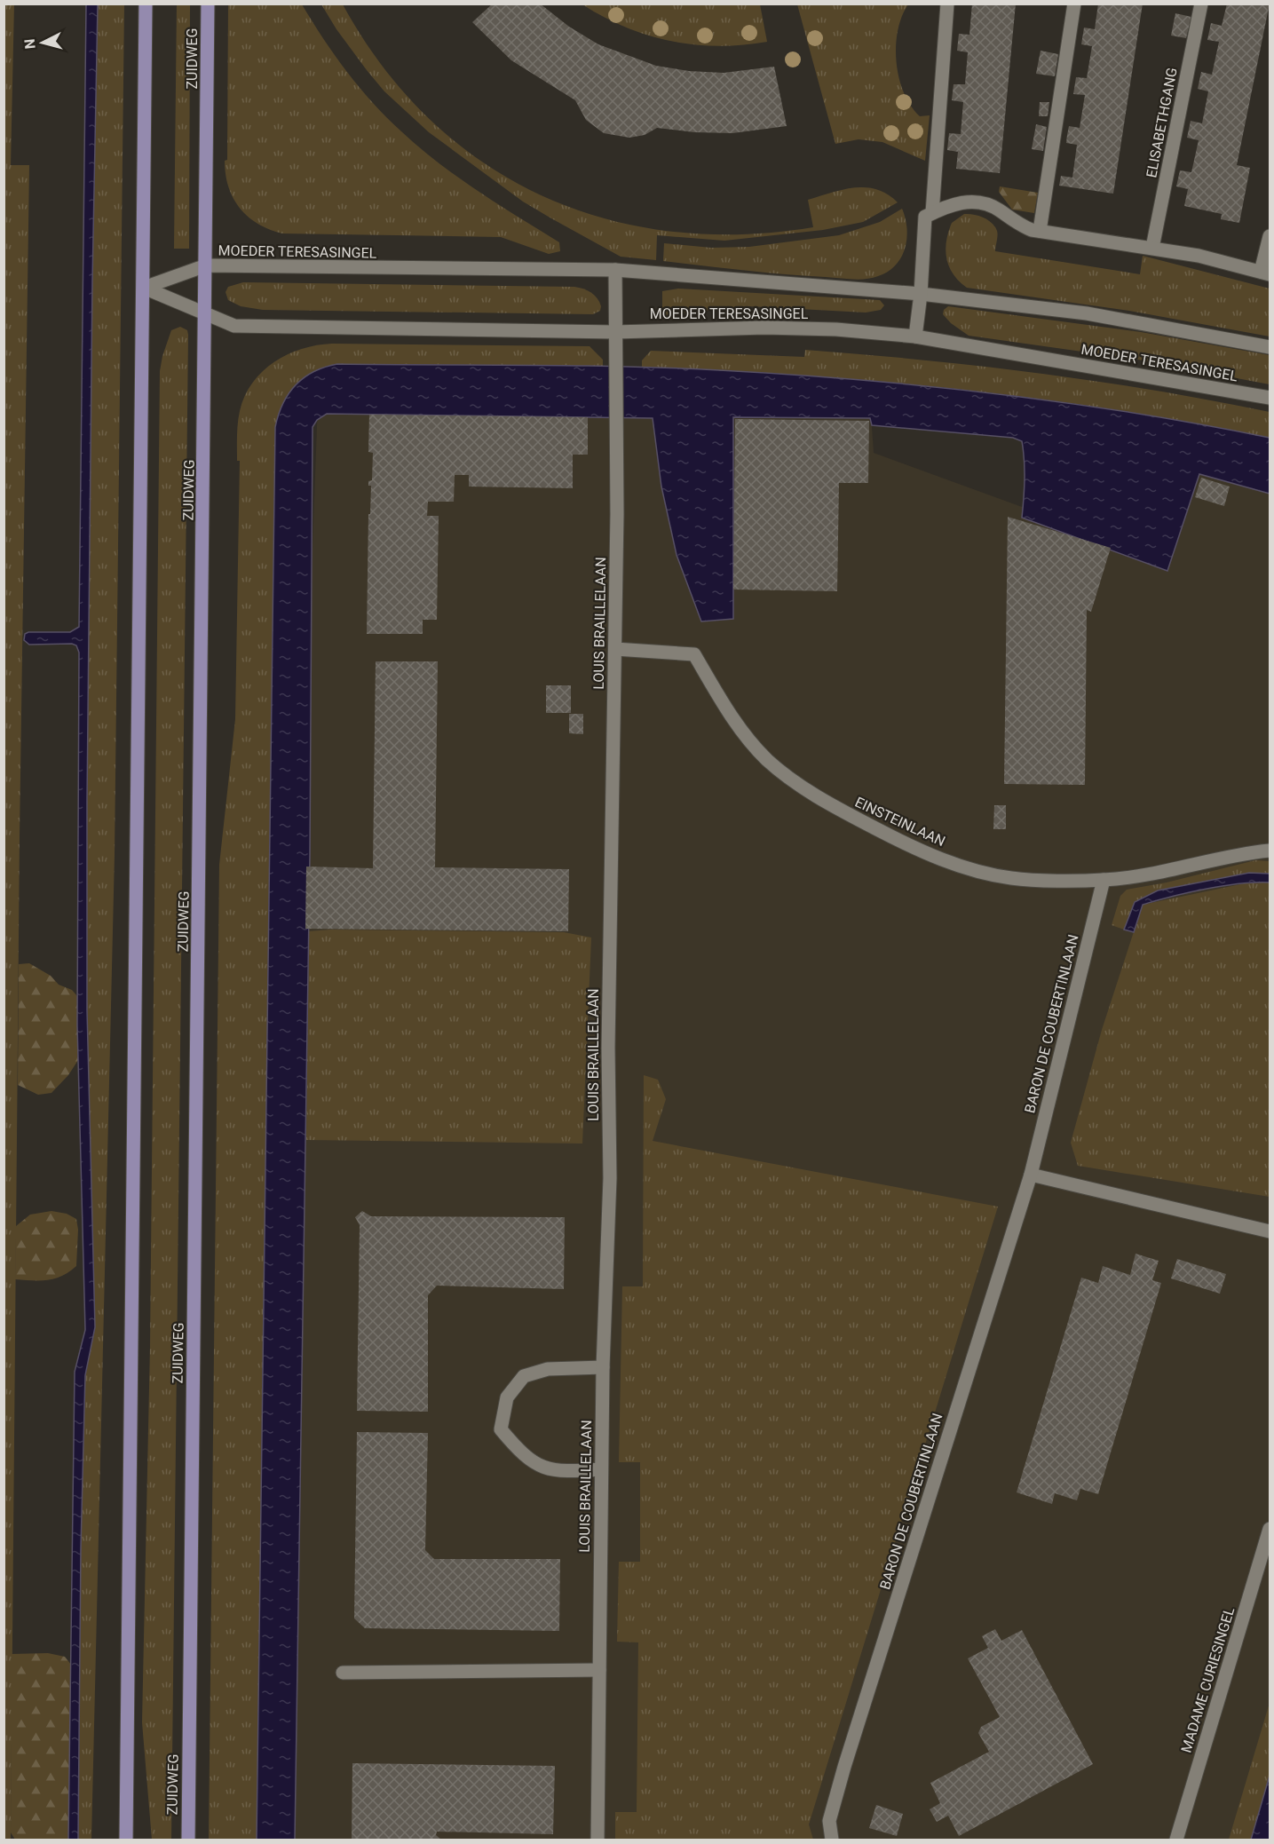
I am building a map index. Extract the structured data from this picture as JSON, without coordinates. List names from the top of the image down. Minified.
{"streets":{"main road":["ZUIDWEG"],"street":["ELISABETHGANG","MOEDER TERESASINGEL","LOUIS BRAILLELAAN","EINSTEINLAAN","BARON DE COUBERTINLAAN","MADAME CURIESINGEL"]},"crossings":[["ZUIDWEG","MOEDER TERESASINGEL"],["MOEDER TERESASINGEL","LOUIS BRAILLELAAN"],["LOUIS BRAILLELAAN","EINSTEINLAAN"],["EINSTEINLAAN","BARON DE COUBERTINLAAN"]],"north":"left"}
